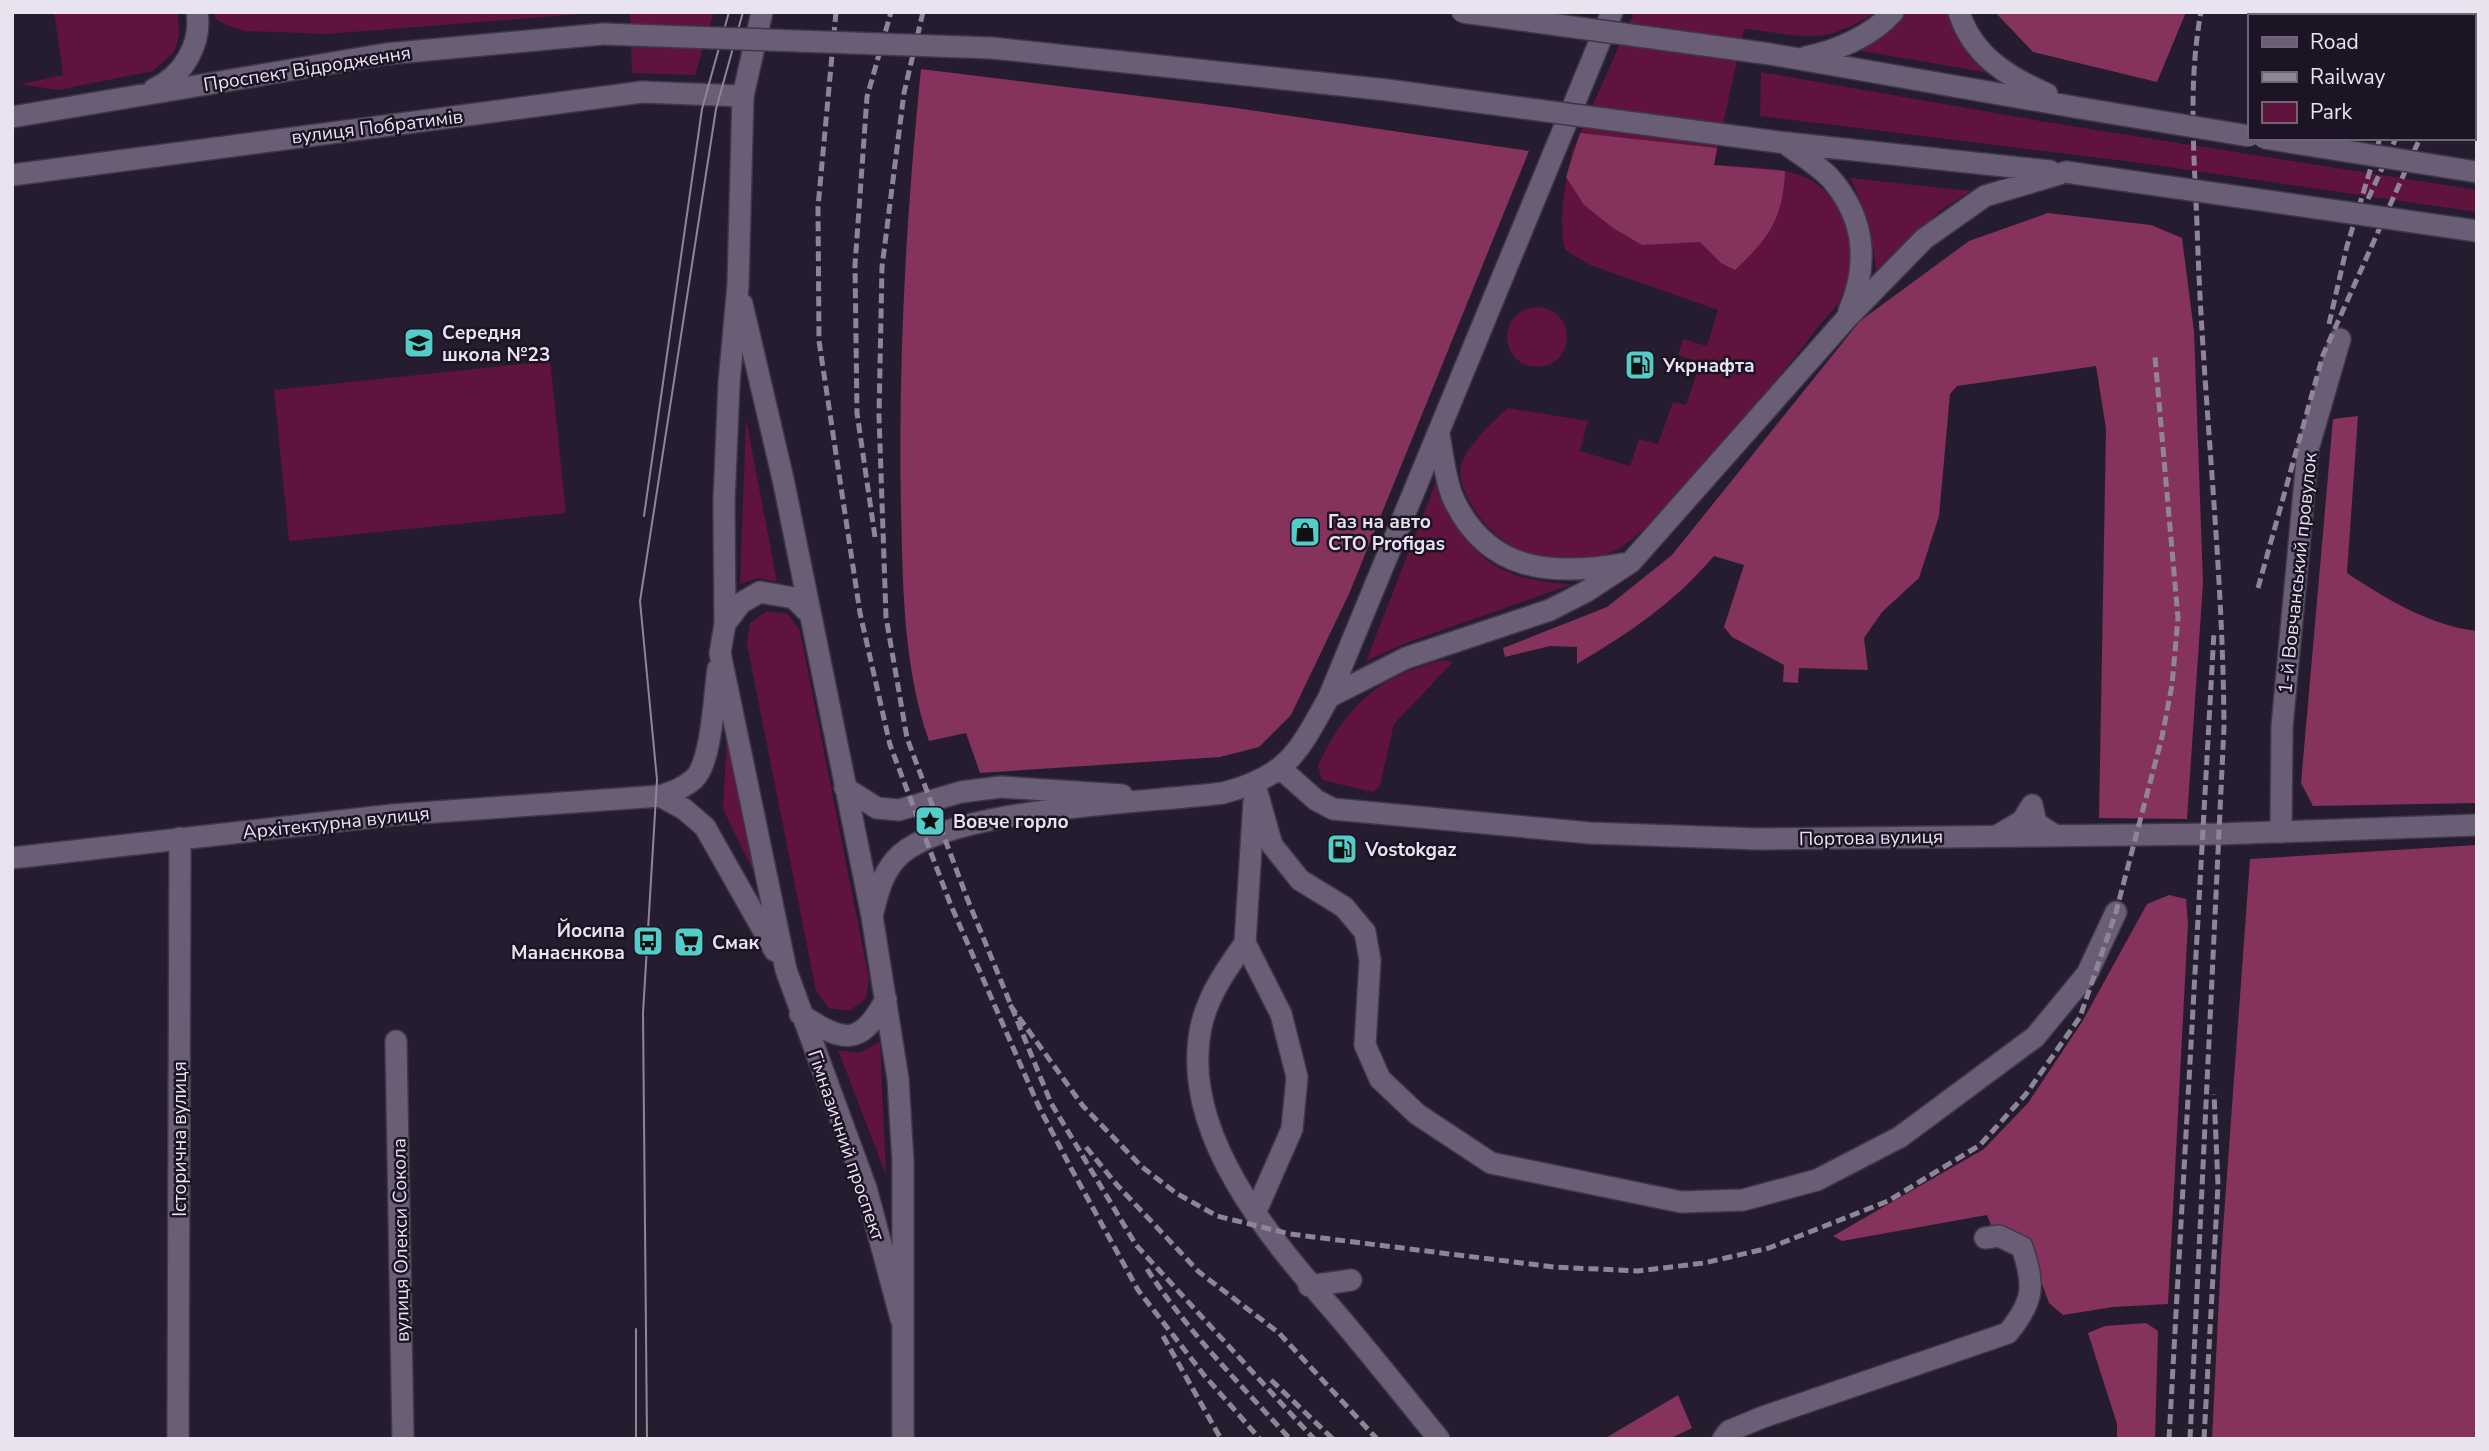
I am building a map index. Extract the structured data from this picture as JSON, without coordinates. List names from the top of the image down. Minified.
{"streets":{"main road":["Проспект Відродження","вулиця Побратимів","1-й Вовчанський провулок","Архітектурна вулиця","Портова вулиця","Історична вулиця","Гімназичний проспект","вулиця Олекси Сокола"]},"crossings":[["1-й Вовчанський провулок","Портова вулиця"],["Архітектурна вулиця","Історична вулиця"]],"places":{"school or university":["Середня школа №23"],"fuel station":["Укрнафта","Vostokgaz"],"shop":["Газ на авто СТО Profigas"],"place":["Вовче горло"],"bus stop":["Йосипа Манаєнкова"],"supermarket":["Смак"]},"legend":["Road","Railway","Park"]}
